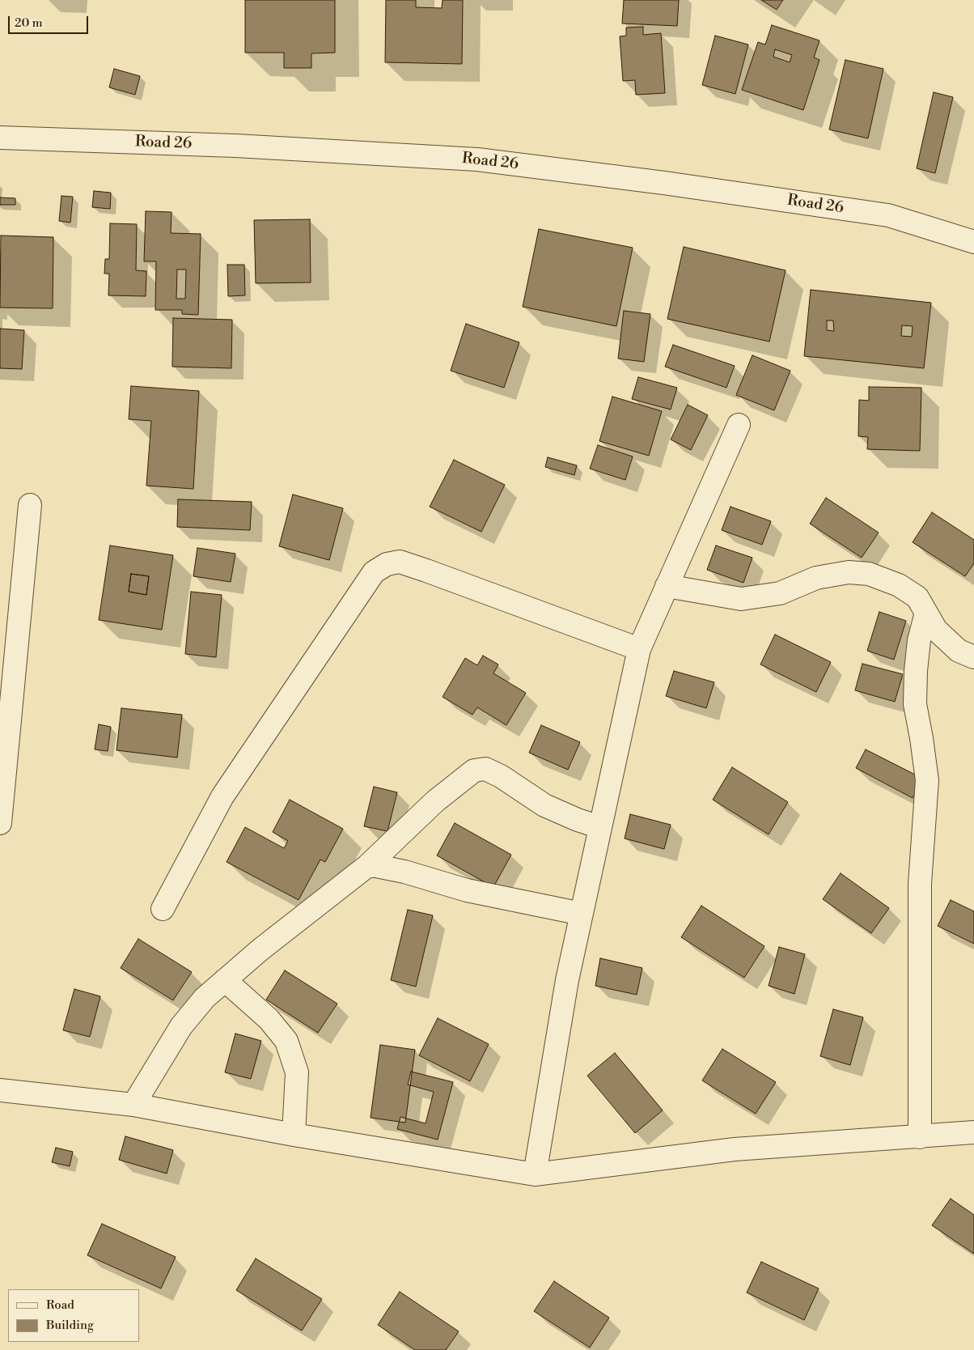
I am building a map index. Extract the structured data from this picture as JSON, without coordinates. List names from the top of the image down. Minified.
{"streets":{"street":["Road 26"]},"legend":["Road","Building"],"scale_bar":"20 m"}
